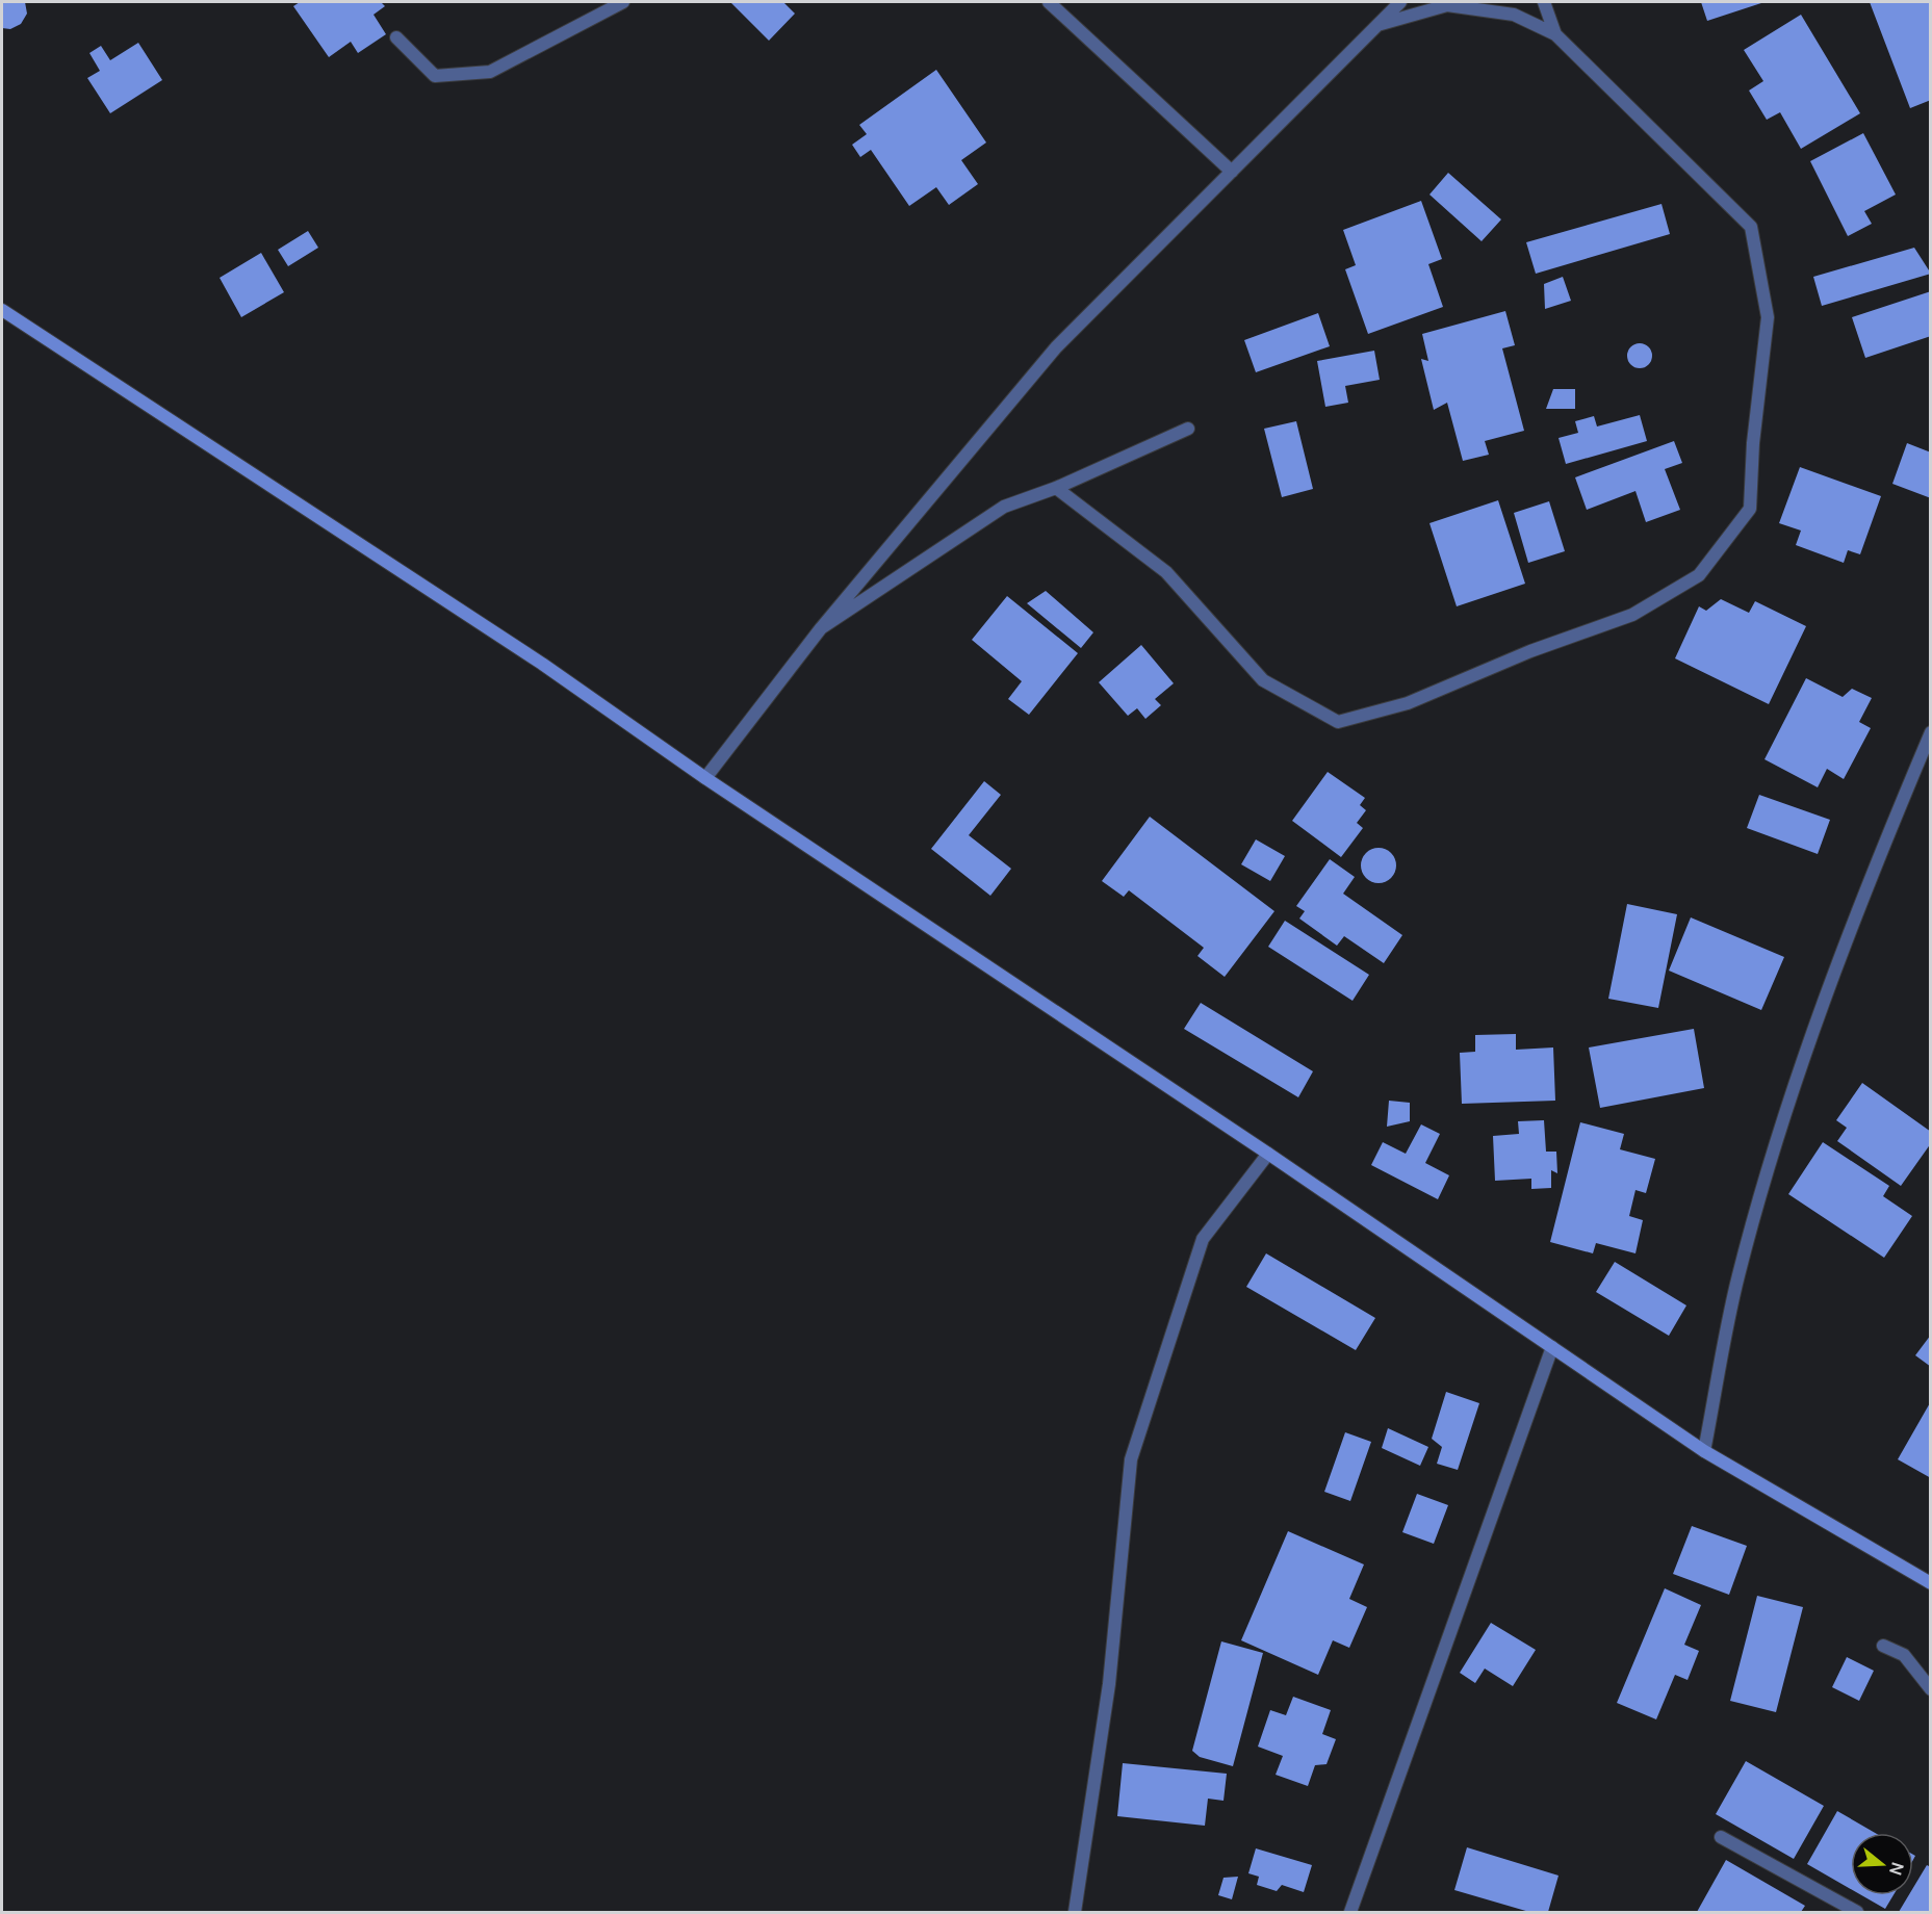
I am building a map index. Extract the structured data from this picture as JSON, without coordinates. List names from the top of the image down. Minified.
{"north":"right"}
